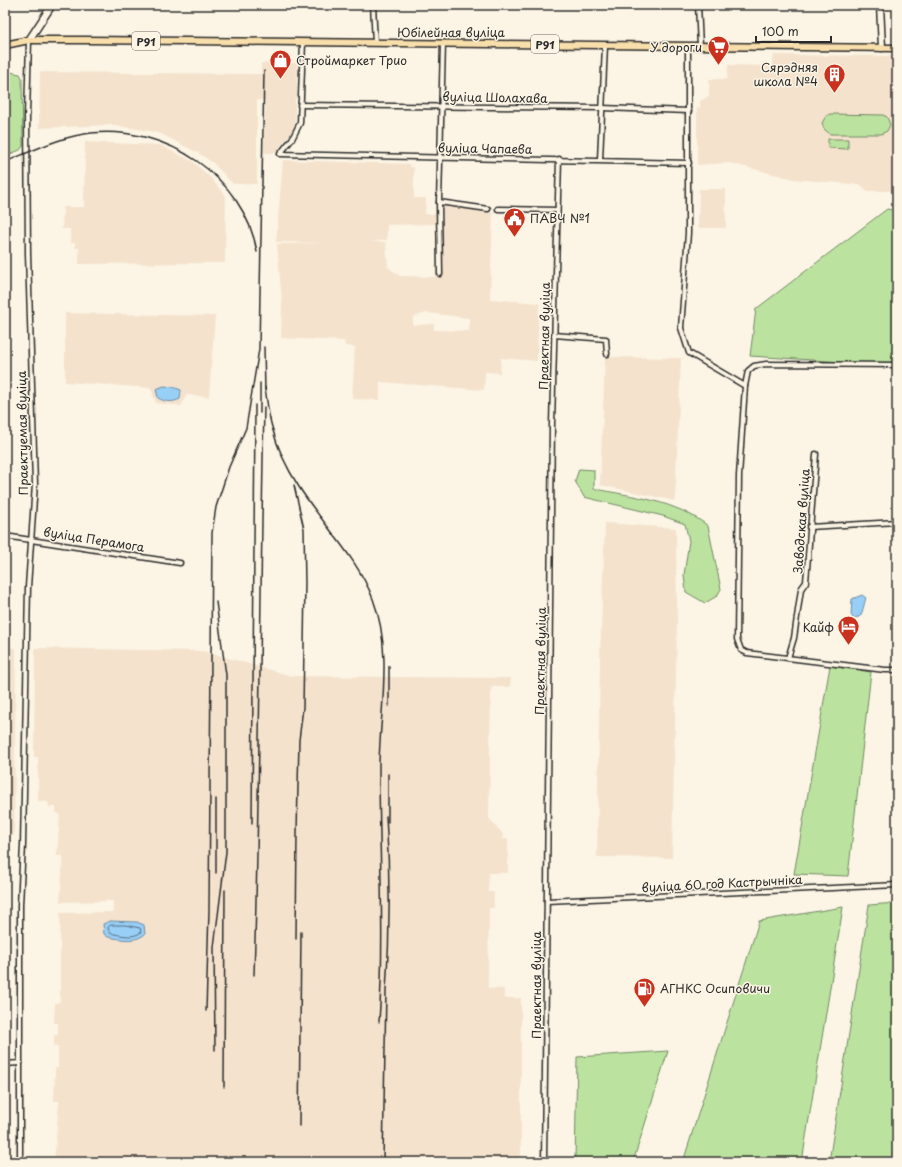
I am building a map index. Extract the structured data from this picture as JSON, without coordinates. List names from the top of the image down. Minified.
{"streets":{"main road":["Юбілейная вуліца","Р91"],"street":["вуліца Шолахава","вуліца Чапаева","Праектная вуліца","Праектуемая вуліца","Заводская вуліца","вуліца Перамога","вуліца 60 год Кастрычніка"]},"crossings":[["Юбілейная вуліца","Праектуемая вуліца"],["вуліца Шолахава","вуліца Чапаева"],["вуліца Чапаева","Праектная вуліца"],["Праектная вуліца","вуліца 60 год Кастрычніка"],["Праектуемая вуліца","вуліца Перамога"]],"places":{"supermarket":["У дороги"],"shop":["Строймаркет Трио"],"building":["Сярэдняя школа №4"],"public building":["ПАВЧ №1"],"hotel":["Кайф"],"fuel station":["АГНКС Осиповичи"]},"scale_bar":"100 m"}
